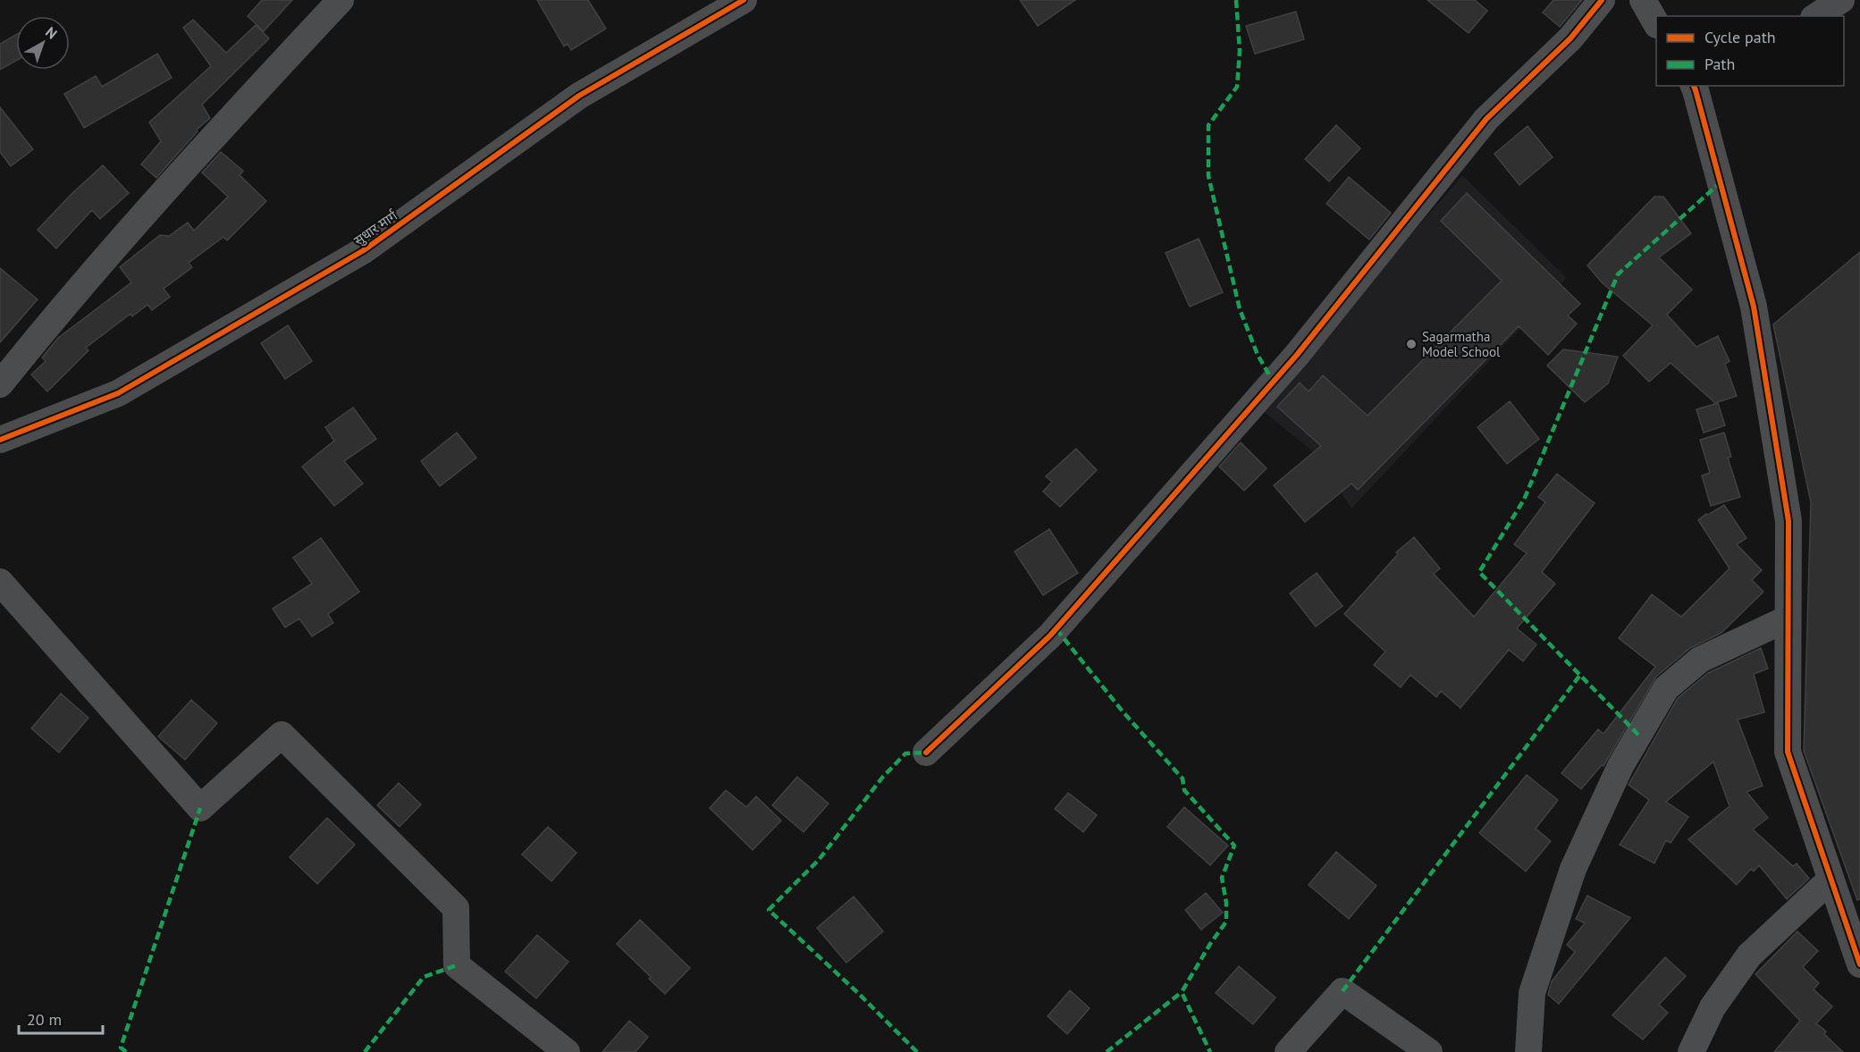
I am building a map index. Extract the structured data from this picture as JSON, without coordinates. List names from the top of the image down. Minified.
{"streets":{"street":["सुधार मार्ग"]},"places":["Sagarmatha Model School"],"legend":["Cycle path","Path"],"scale_bar":"20 m","north":"top right"}
